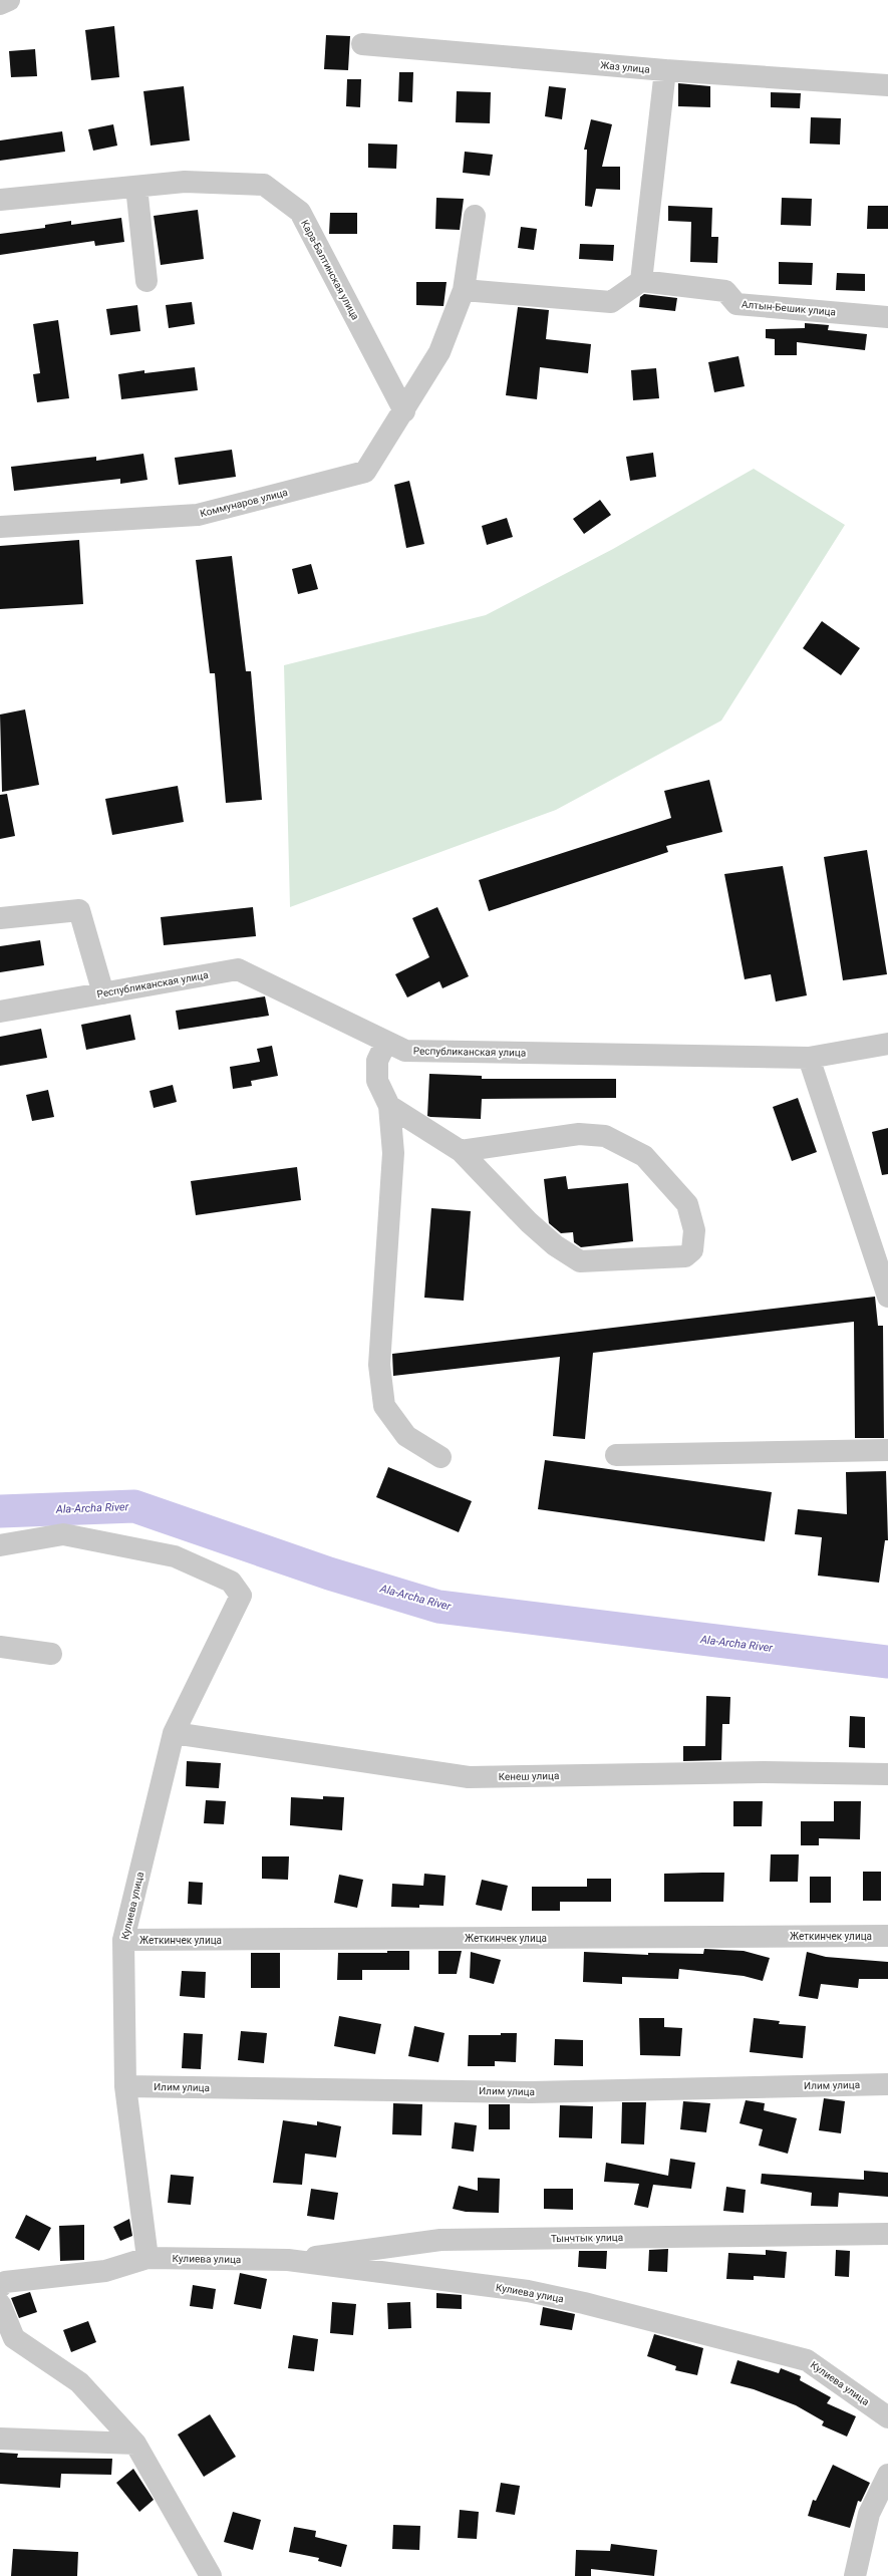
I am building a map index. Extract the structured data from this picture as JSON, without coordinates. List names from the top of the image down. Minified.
{"streets":{"street":["Жаз улица","Кара-Балтинская улица","Алтын-Бешик улица","Коммунаров улица","Республиканская улица","Кенеш улица","Кулиева улица","Жеткинчек улица","Илим улица","Тынчтык улица"]},"crossings":[["Кара-Балтинская улица","Коммунаров улица"],["Кенеш улица","Кулиева улица"],["Кулиева улица","Жеткинчек улица"],["Кулиева улица","Илим улица"],["Кулиева улица","Тынчтык улица"]],"water":["Ala-Archa River"]}
